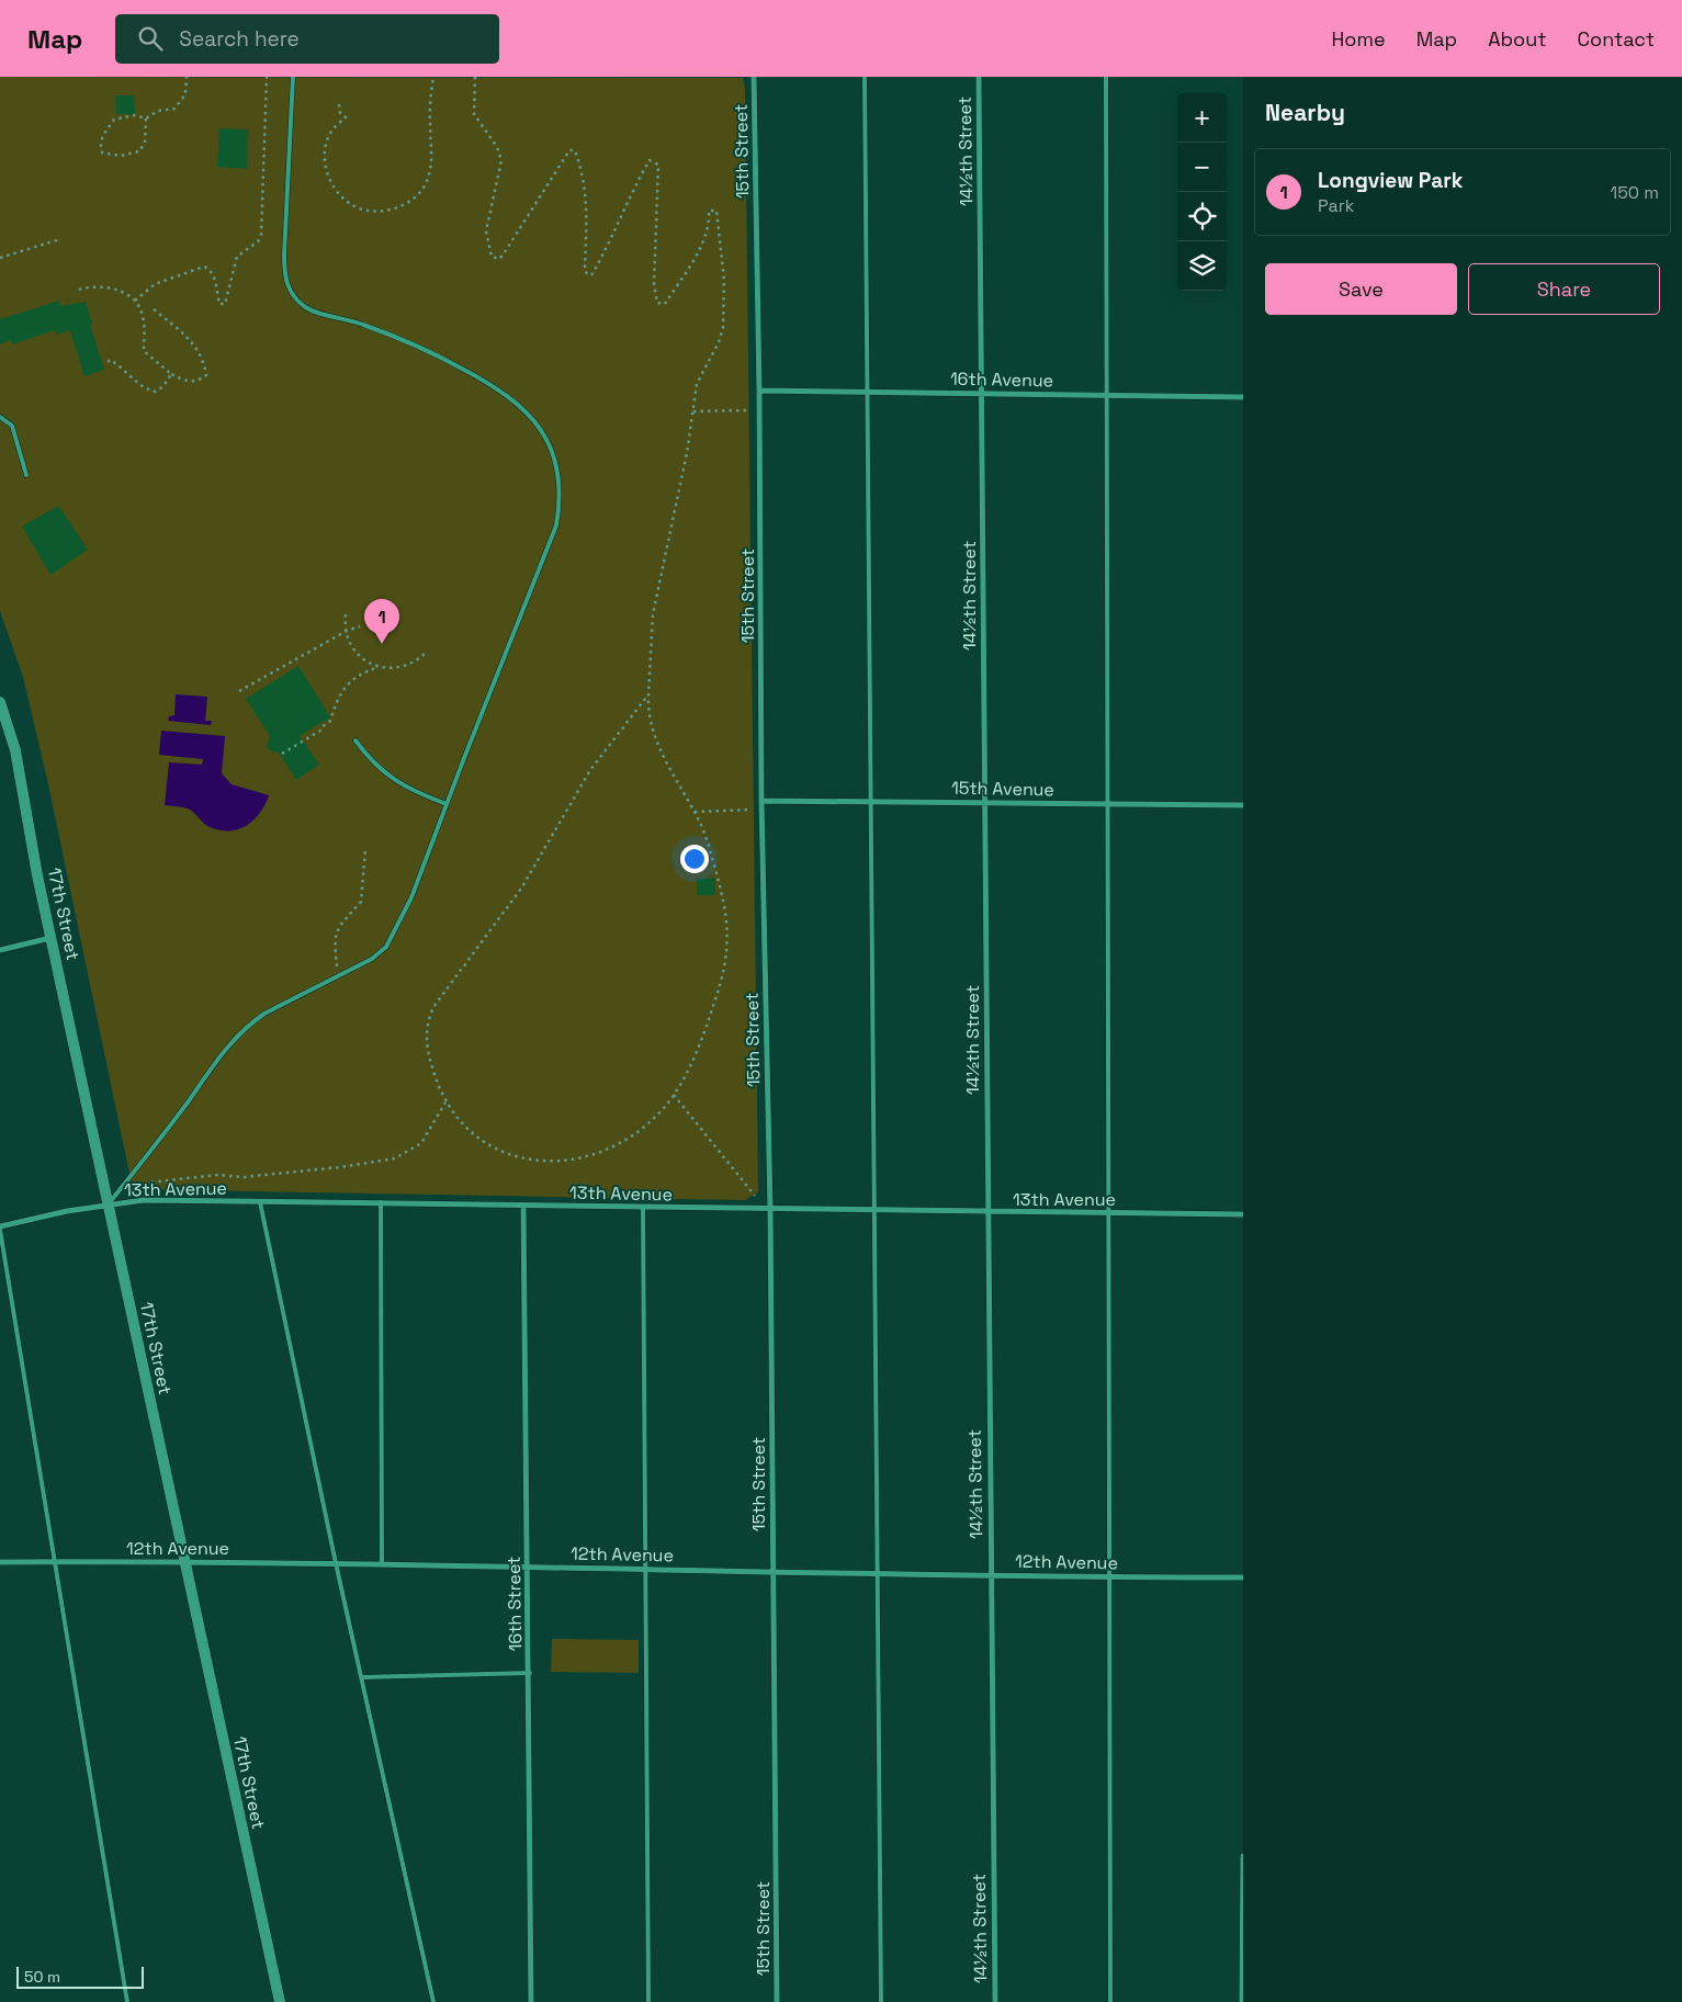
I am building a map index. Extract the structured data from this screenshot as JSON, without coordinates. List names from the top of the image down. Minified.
{"streets":{"street":["15th Street","14½th Street","16th Avenue","15th Avenue","17th Street","13th Avenue","12th Avenue","16th Street"]},"crossings":[["15th Street","16th Avenue"],["15th Street","15th Avenue"],["15th Street","13th Avenue"],["15th Street","12th Avenue"],["14½th Street","16th Avenue"],["14½th Street","15th Avenue"],["14½th Street","13th Avenue"],["14½th Street","12th Avenue"],["17th Street","13th Avenue"],["17th Street","12th Avenue"],["13th Avenue","16th Street"],["12th Avenue","16th Street"]],"scale_bar":"50 m","page":{"header":"Map","search":"Search here","nav":["Home","Map","About","Contact"],"heading":"Nearby","map_buttons":["+","−"],"list":[{"mark":"1","name":"Longview Park","note":"Park","value":"150 m"}],"buttons":["Save","Share"],"pins":"1","scale":"50 m"}}
